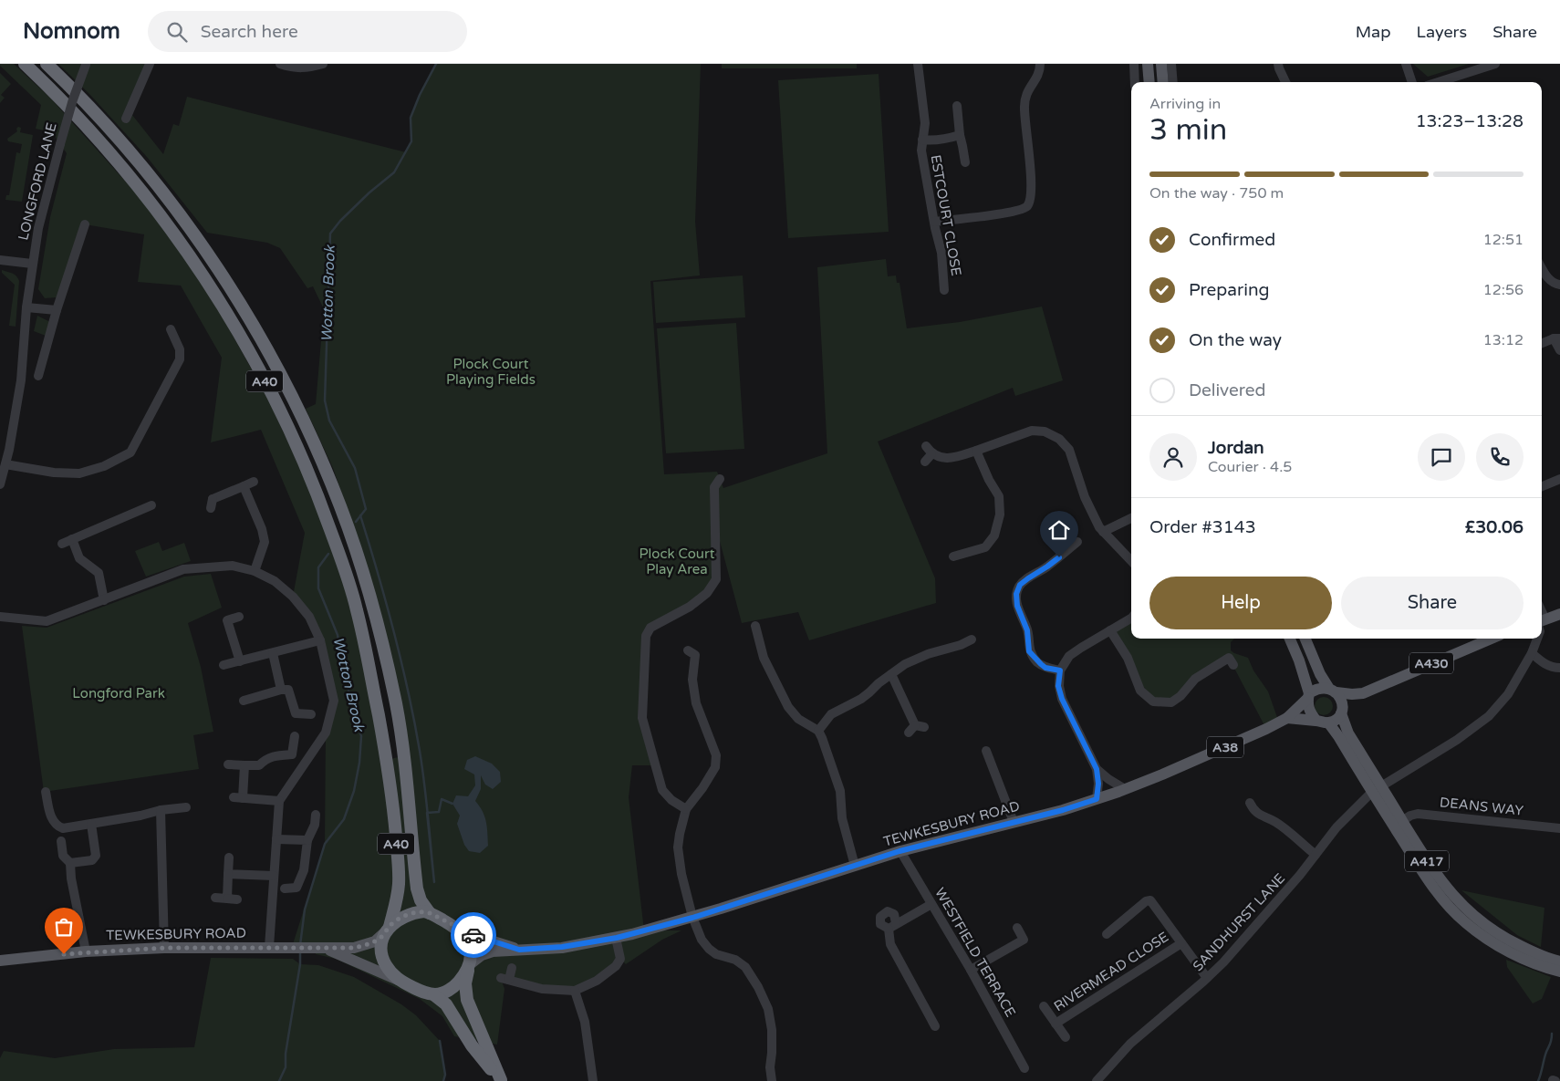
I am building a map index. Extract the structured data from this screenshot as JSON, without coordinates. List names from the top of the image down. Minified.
{"streets":{"highway":["A40"],"main road":["A430","A38","TEWKESBURY ROAD","A417"],"street":["LONGFORD LANE","ESTCOURT CLOSE","DEANS WAY","SANDHURST LANE","WESTFIELD TERRACE","RIVERMEAD CLOSE"]},"crossings":[["A40","TEWKESBURY ROAD"],["A430","TEWKESBURY ROAD"],["A430","A417"],["DEANS WAY","A417"],["TEWKESBURY ROAD","A417"],["TEWKESBURY ROAD","WESTFIELD TERRACE"],["A417","SANDHURST LANE"],["SANDHURST LANE","RIVERMEAD CLOSE"]],"water":["Wotton Brook"],"parks":["Plock Court Playing Fields","Plock Court Play Area","Longford Park"],"page":{"header":"Nomnom","search":"Search here","nav":["Map","Layers","Share"],"heading":["3 min","Arriving in","13:23–13:28"],"panel":["Jordan","Courier · 4.5","Order #3143","£30.06"],"bar":"On the way · 750 m","list":[["Confirmed","12:51"],["Preparing","12:56"],["On the way","13:12"],"Delivered"],"buttons":["Help","Share"]}}
